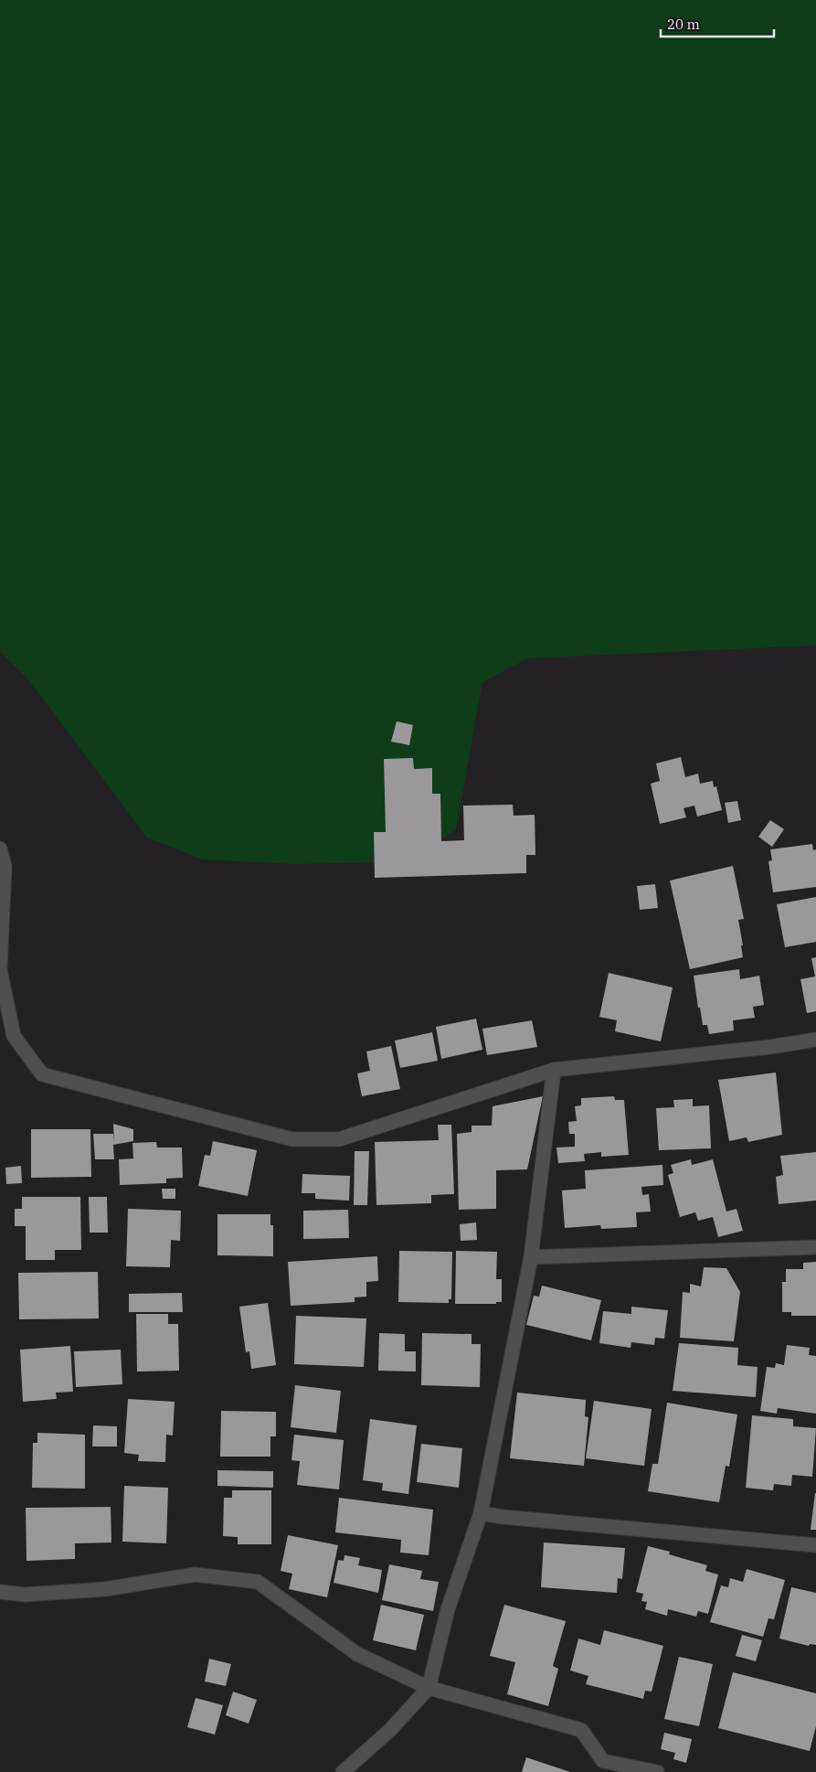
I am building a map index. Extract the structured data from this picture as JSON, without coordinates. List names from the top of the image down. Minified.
{"scale_bar":"20 m"}
